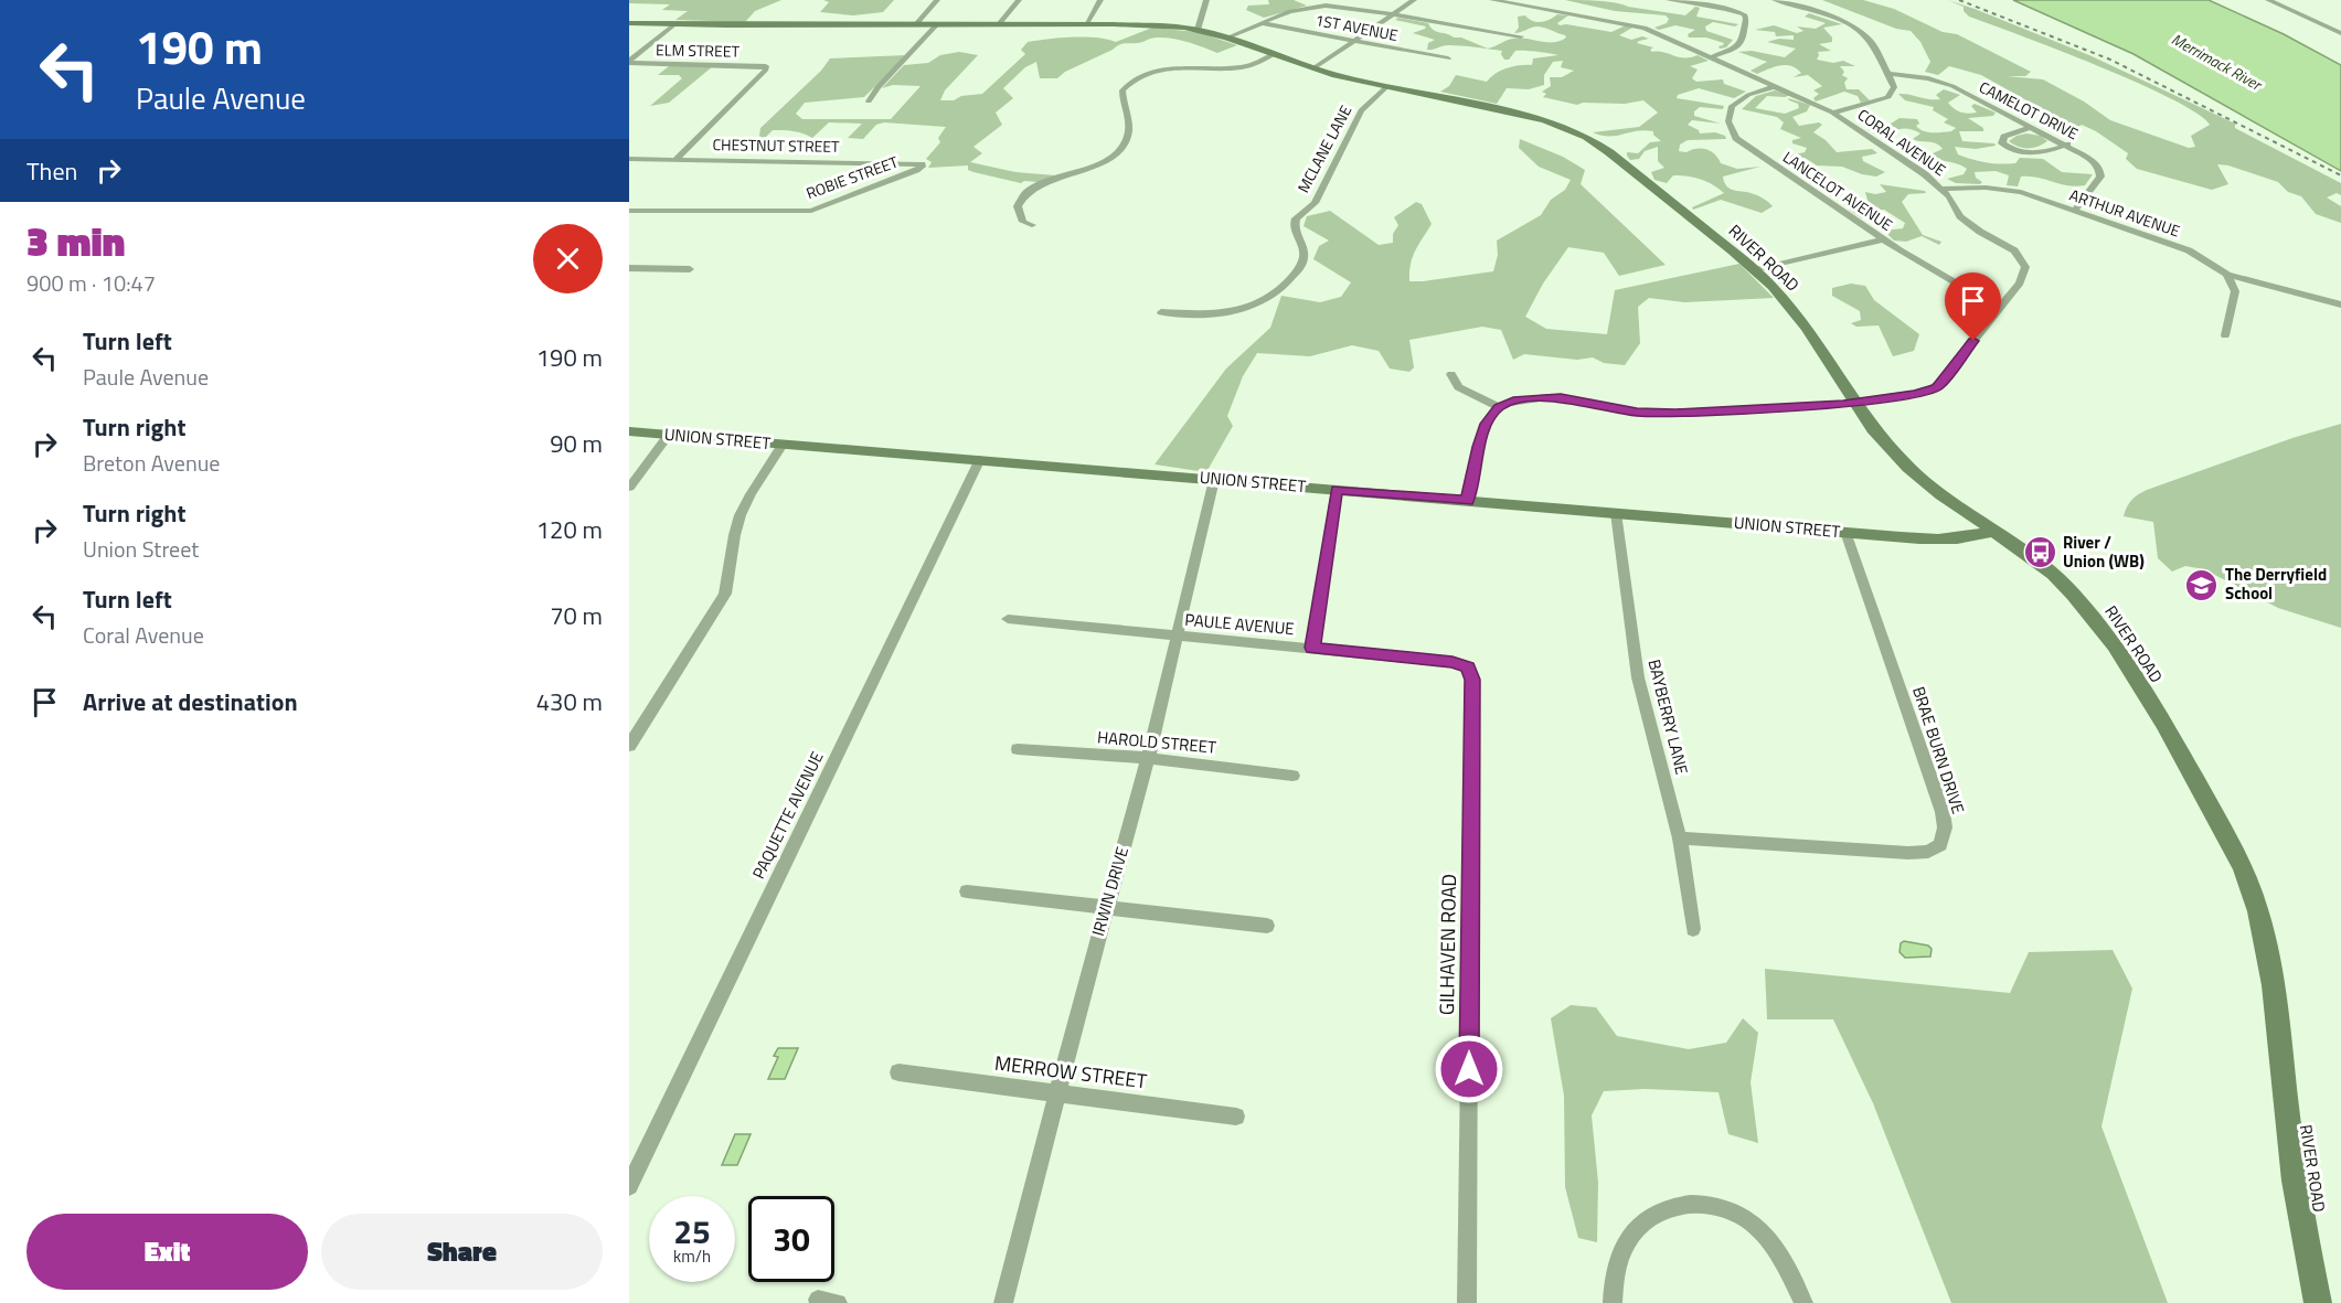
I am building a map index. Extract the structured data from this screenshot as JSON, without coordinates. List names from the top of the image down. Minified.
{"streets":{"street":["1ST AVENUE","ELM STREET","CAMELOT DRIVE","CORAL AVENUE","CHESTNUT STREET","MCLANE LANE","ROBIE STREET","LANCELOT AVENUE","ARTHUR AVENUE","RIVER ROAD","UNION STREET","PAULE AVENUE","BAYBERRY LANE","HAROLD STREET","BRAE BURN DRIVE","PAQUETTE AVENUE","IRWIN DRIVE","GILHAVEN ROAD","MERROW STREET"]},"crossings":[["ELM STREET","CHESTNUT STREET"],["CAMELOT DRIVE","ARTHUR AVENUE"],["CORAL AVENUE","LANCELOT AVENUE"],["CORAL AVENUE","ARTHUR AVENUE"],["CORAL AVENUE","RIVER ROAD"],["CHESTNUT STREET","ROBIE STREET"],["MCLANE LANE","RIVER ROAD"],["RIVER ROAD","UNION STREET"],["UNION STREET","BAYBERRY LANE"],["UNION STREET","BRAE BURN DRIVE"],["UNION STREET","PAQUETTE AVENUE"],["UNION STREET","IRWIN DRIVE"],["PAULE AVENUE","IRWIN DRIVE"],["PAULE AVENUE","GILHAVEN ROAD"],["BAYBERRY LANE","BRAE BURN DRIVE"],["HAROLD STREET","IRWIN DRIVE"],["IRWIN DRIVE","MERROW STREET"]],"water":["Merrimack River"],"places":{"bus stop":["River / Union (WB)"],"school or university":["The Derryfield School"]},"page":{"turn":["190 m","Paule Avenue"],"then":"Then","heading":["3 min","900 m · 10:47"],"list":[{"name":"Turn left","note":"Paule Avenue","value":"190 m"},{"name":"Turn right","note":"Breton Avenue","value":"90 m"},{"name":"Turn right","note":"Union Street","value":"120 m"},{"name":"Turn left","note":"Coral Avenue","value":"70 m"},{"name":"Arrive at destination","value":"430 m"}],"speed":"25 km/h","limit":"30","buttons":["Exit","Share"]}}
